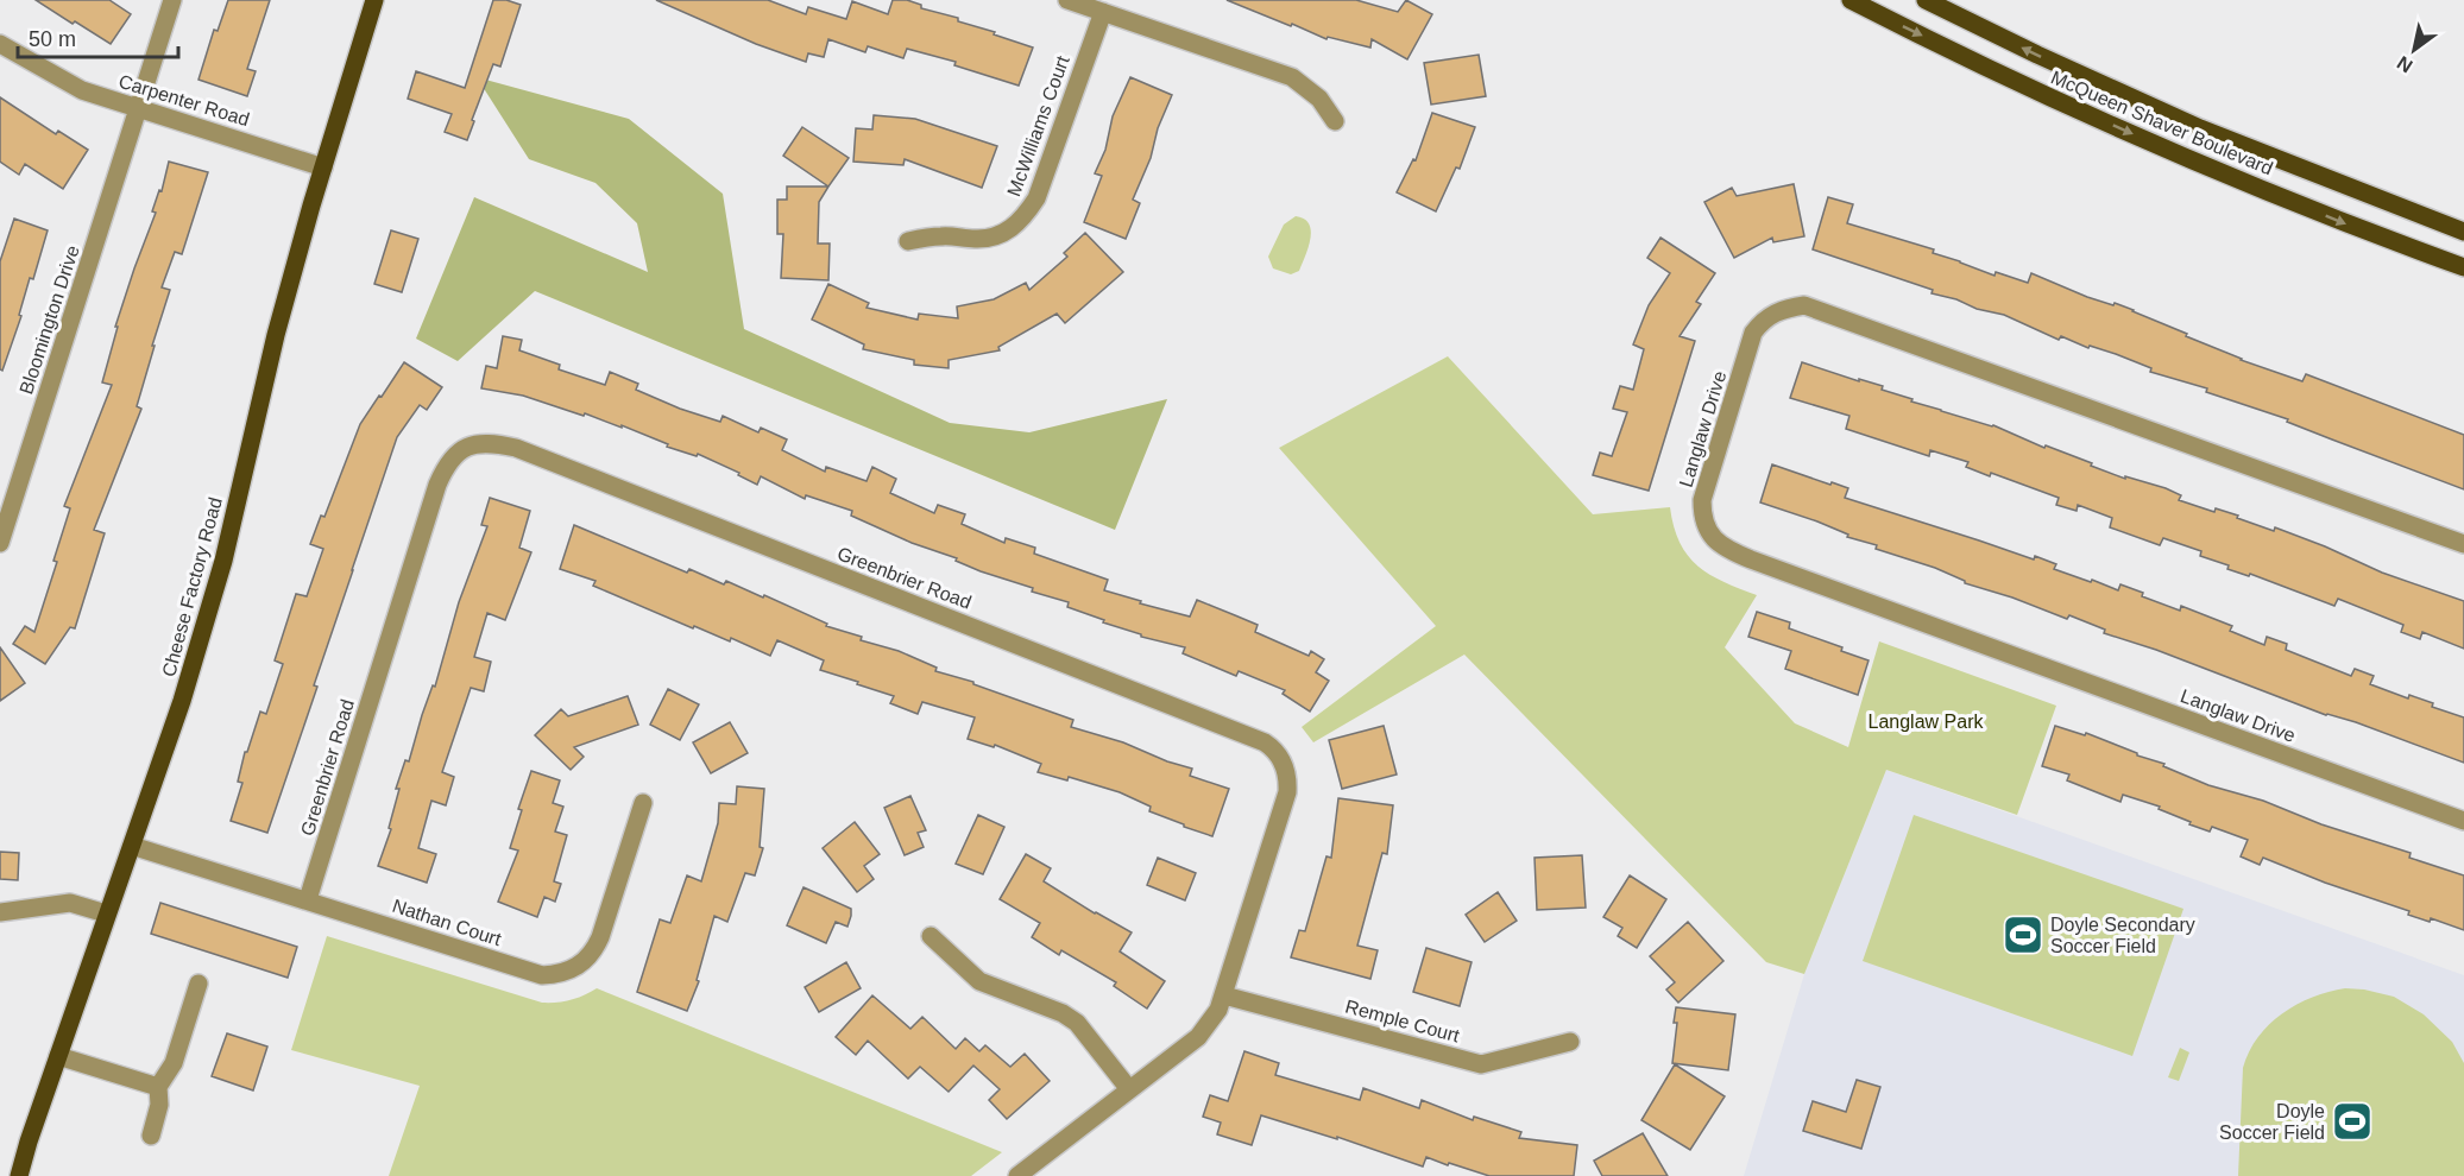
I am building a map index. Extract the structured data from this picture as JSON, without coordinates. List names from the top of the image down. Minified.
{"streets":{"main road":["McQueen Shaver Boulevard","Cheese Factory Road"],"street":["Carpenter Road","McWilliams Court","Bloomington Drive","Langlaw Drive","Greenbrier Road","Nathan Court","Remple Court"]},"crossings":[["Carpenter Road","Bloomington Drive"],["Carpenter Road","Cheese Factory Road"],["Greenbrier Road","Nathan Court"],["Greenbrier Road","Remple Court"],["Cheese Factory Road","Nathan Court"]],"parks":["Langlaw Park"],"places":{"sports":["Doyle Secondary Soccer Field","Doyle Soccer Field"]},"scale_bar":"50 m","north":"bottom left"}
